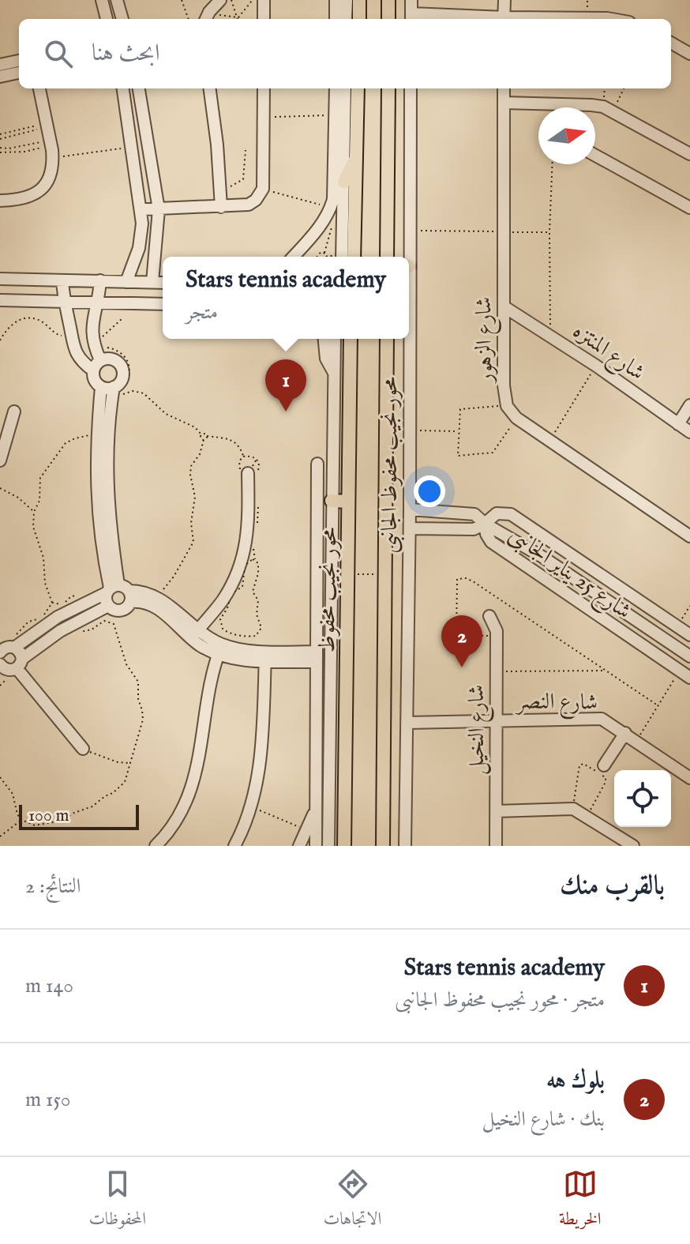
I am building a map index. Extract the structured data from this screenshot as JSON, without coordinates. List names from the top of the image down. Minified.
{"streets":{"main road":["محور نجيب محفوظ"],"street":["شارع الزهور","شارع المنتزه","محور نجيب محفوظ الجانبى","شارع 25 يناير الجانبى","شارع النصر","شارع النخيل"]},"crossings":[["شارع الزهور","شارع المنتزه"],["محور نجيب محفوظ الجانبى","شارع النصر"],["شارع النصر","شارع النخيل"]],"scale_bar":"100 m","north":"right","page":{"search":"ابحث هنا","popup":["Stars tennis academy","متجر"],"pins":["1","2"],"scale":"100 m","heading":["بالقرب منك","النتائج: 2"],"list":[{"mark":"1","name":"Stars tennis academy","note":"متجر · محور نجيب محفوظ الجانبى","value":"140 m"},{"mark":"2","name":"بلوك هه","note":"بنك · شارع النخيل","value":"150 m"}],"nav":["الخريطة","الاتجاهات","المحفوظات"]}}
